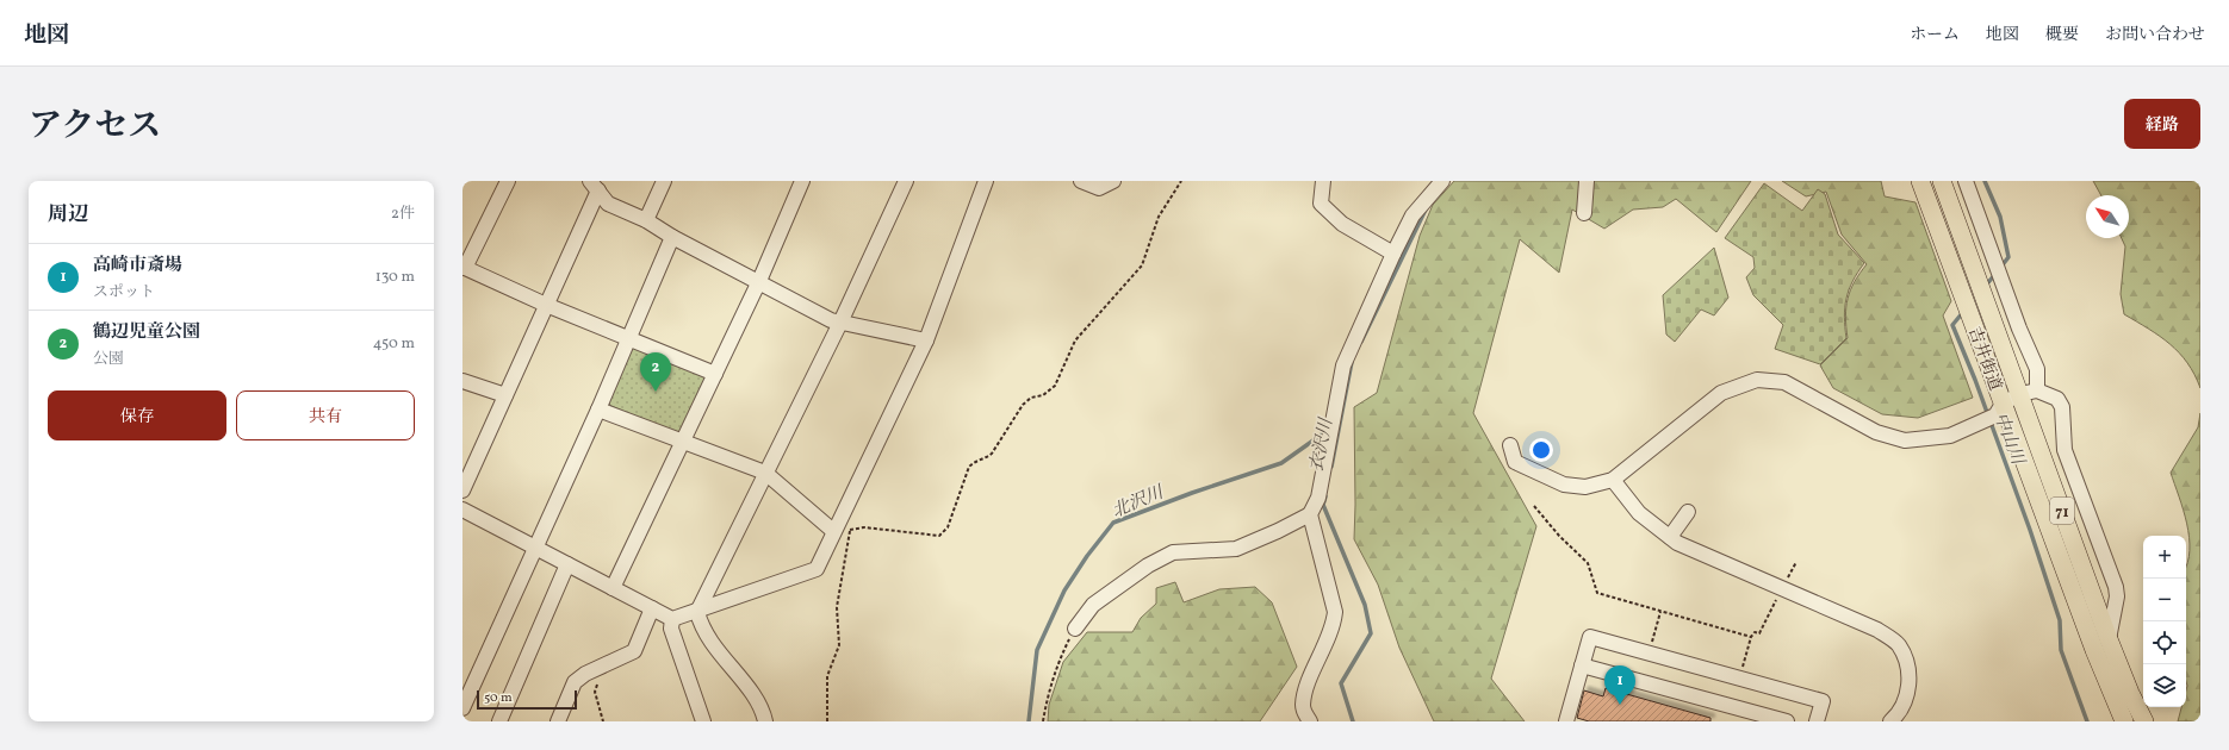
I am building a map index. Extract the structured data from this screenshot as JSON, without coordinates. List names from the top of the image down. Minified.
{"streets":{"main road":["吉井街道","71"]},"water":["中山川","衣沢川","北沢川"],"scale_bar":"50 m","north":"top left","page":{"header":"地図","nav":["ホーム","地図","概要","お問い合わせ"],"title":"アクセス","buttons":["経路",["保存","共有"]],"heading":["周辺","2件"],"list":[{"mark":"1","name":"高崎市斎場","note":"スポット","value":"130 m"},{"mark":"2","name":"鶴辺児童公園","note":"公園","value":"450 m"}],"pins":["2","1"],"map_buttons":["+","−"],"scale":"50 m"}}
